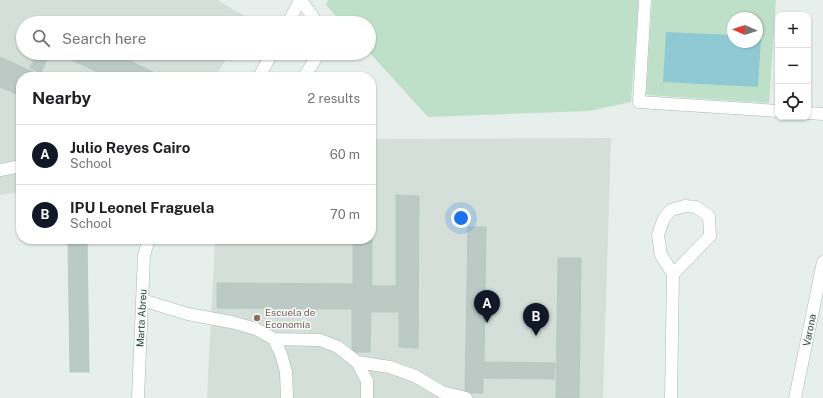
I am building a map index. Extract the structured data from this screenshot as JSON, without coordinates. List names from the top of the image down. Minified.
{"streets":{"street":["Marta Abreu","Varona"]},"places":["Escuela de Economía"],"north":"left","page":{"map_buttons":["+","−"],"search":"Search here","heading":["Nearby","2 results"],"list":[{"mark":"A","name":"Julio Reyes Cairo","note":"School","value":"60 m"},{"mark":"B","name":"IPU Leonel Fraguela","note":"School","value":"70 m"}],"pins":["A","B"]}}
